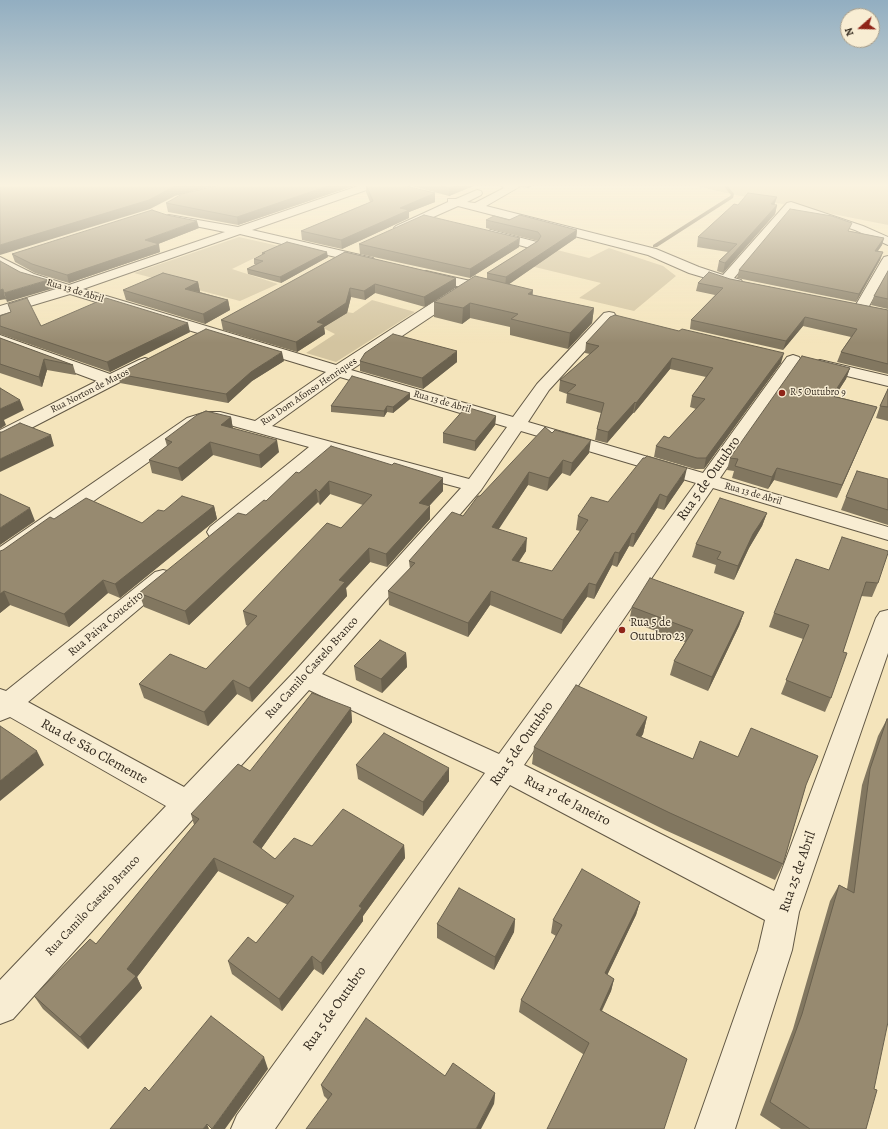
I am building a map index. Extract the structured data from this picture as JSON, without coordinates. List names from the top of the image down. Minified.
{"streets":{"street":["Rua 13 de Abril","Rua Norton de Matos","Rua Dom Afonso Henriques","Rua 5 de Outubro","Rua Paiva Couceiro","Rua Camilo Castelo Branco","Rua de São Clemente","Rua 1º de Janeiro","Rua 25 de Abril"]},"crossings":[["Rua 13 de Abril","Rua Dom Afonso Henriques"],["Rua 13 de Abril","Rua 5 de Outubro"],["Rua 13 de Abril","Rua Camilo Castelo Branco"],["Rua 5 de Outubro","Rua 1º de Janeiro"],["Rua Paiva Couceiro","Rua de São Clemente"],["Rua Camilo Castelo Branco","Rua de São Clemente"],["Rua Camilo Castelo Branco","Rua 1º de Janeiro"],["Rua 1º de Janeiro","Rua 25 de Abril"]],"places":["R 5 Outubro 9","Rua 5 de Outubro 23"],"north":"left"}
